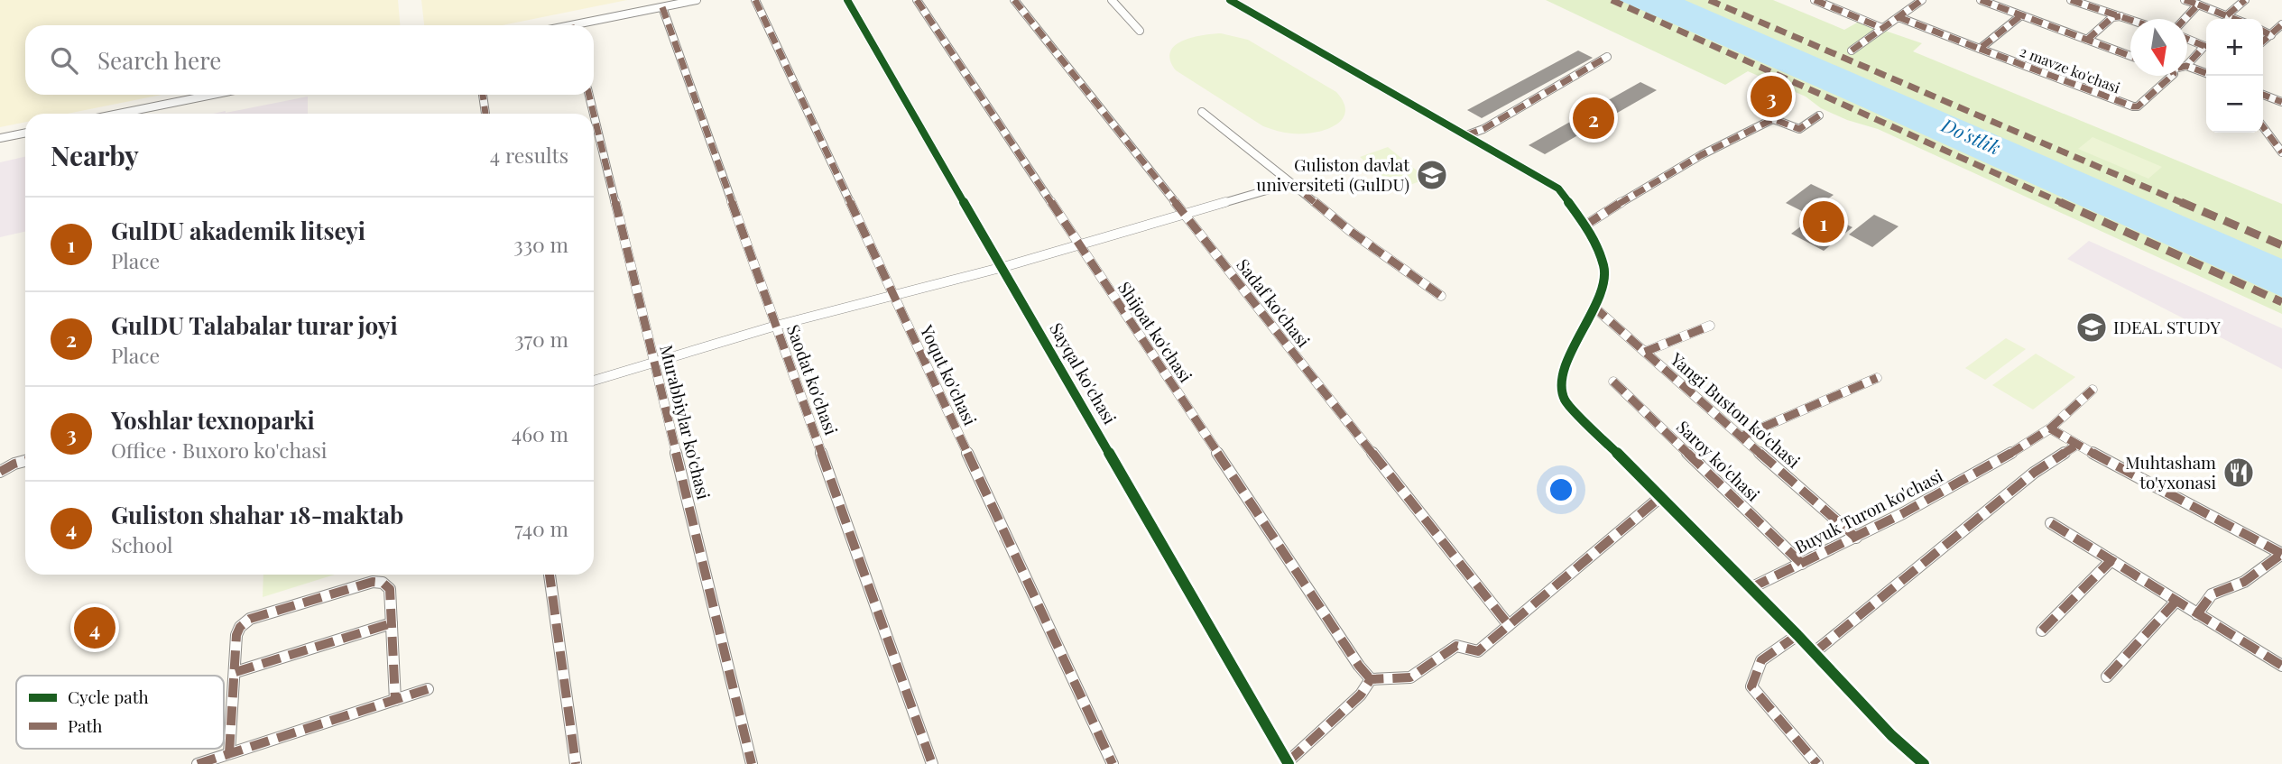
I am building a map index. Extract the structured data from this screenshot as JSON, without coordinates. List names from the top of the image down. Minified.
{"streets":{"street":["2 mavze ko'chasi","Sadaf ko'chasi","Shijoat ko'chasi","Sayqal ko'chasi","Yoqut ko'chasi","Saodat ko'chasi","Yangi Buston ko'chasi","Murabbiylar ko'chasi","Saroy ko'chasi","Buyuk Turon ko'chasi"]},"crossings":[["Yangi Buston ko'chasi","Buyuk Turon ko'chasi"],["Saroy ko'chasi","Buyuk Turon ko'chasi"]],"water":["Do'stlik"],"places":{"school or university":["Guliston davlat universiteti (GulDU)","IDEAL STUDY"],"restaurant":["Muhtasham to'yxonasi"]},"legend":["Cycle path","Path"],"north":"bottom","page":{"map_buttons":["+","−"],"search":"Search here","pins":["3","2","1","4"],"heading":["Nearby","4 results"],"list":[{"mark":"1","name":"GulDU akademik litseyi","note":"Place","value":"330 m"},{"mark":"2","name":"GulDU Talabalar turar joyi","note":"Place","value":"370 m"},{"mark":"3","name":"Yoshlar texnoparki","note":"Office · Buxoro ko'chasi","value":"460 m"},{"mark":"4","name":"Guliston shahar 18-maktab","note":"School","value":"740 m"}]}}
